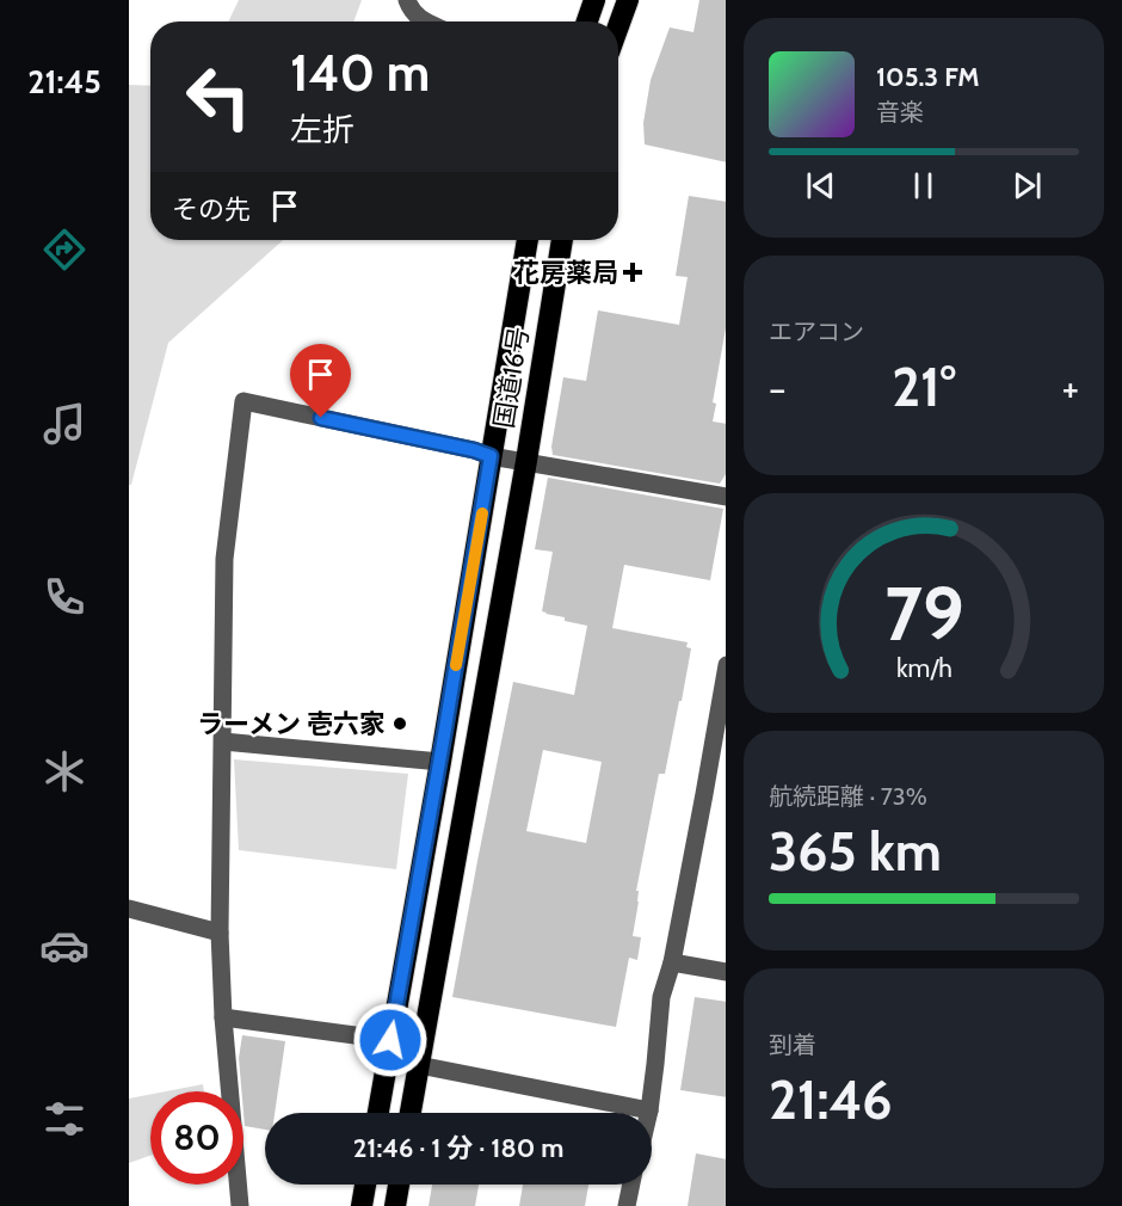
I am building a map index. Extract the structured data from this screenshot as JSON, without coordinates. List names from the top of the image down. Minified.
{"streets":{"highway":["国道16号"]},"places":{"health":["花房薬局"],"other":["ラーメン 壱六家"]},"page":{"tabs":"21:45","turn":["140 m","左折"],"song":["105.3 FM","音楽"],"then":"その先","tile":["エアコン",["航続距離 · 73%","365 km"],["到着","21:46"]],"heat":["−","21°","+"],"limit":"80","trip":"21:46 · 1 分 · 180 m","gauge":["79","km/h"]}}
